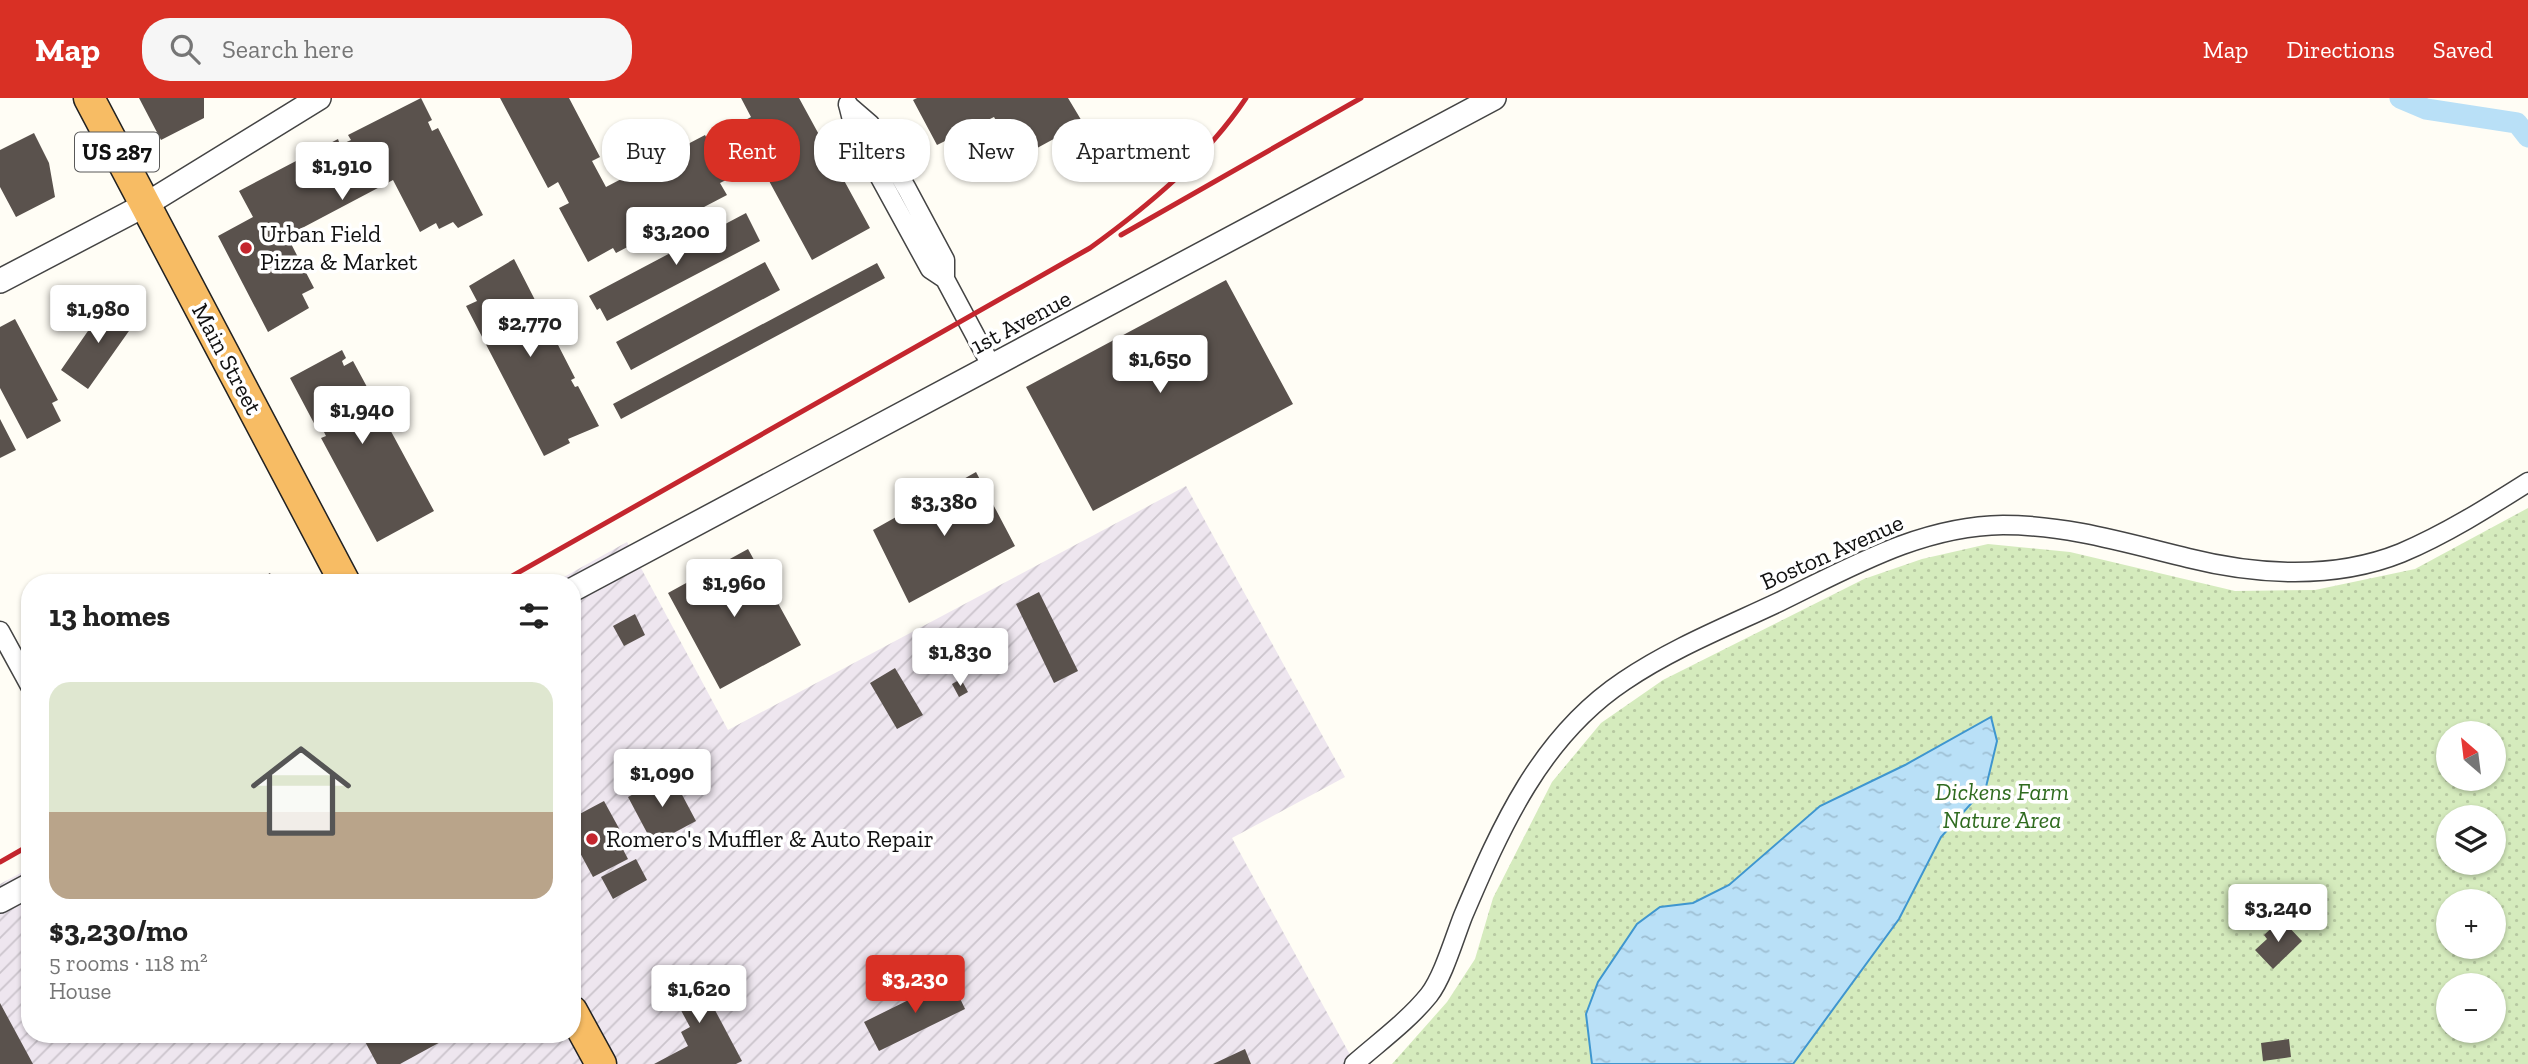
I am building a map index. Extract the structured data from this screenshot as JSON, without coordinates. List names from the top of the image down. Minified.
{"streets":{"highway":["US 287","Main Street"],"street":["1st Avenue","Boston Avenue"]},"parks":["Dickens Farm Nature Area"],"places":["Urban Field Pizza & Market","Romero's Muffler & Auto Repair"],"north":"top left","page":{"header":"Map","search":"Search here","nav":["Map","Directions","Saved"],"chip":["Buy","Rent","Filters","New","Apartment"],"price":["$1,910","$3,200","$1,980","$2,770","$1,650","$1,940","$3,380","$1,960","$1,830","$1,090","$3,240","$3,230","$1,620"],"heading":"13 homes","list":[{"name":"$3,230/mo","note":"5 rooms · 118 m² · House"}],"map_buttons":["+","−"]}}
